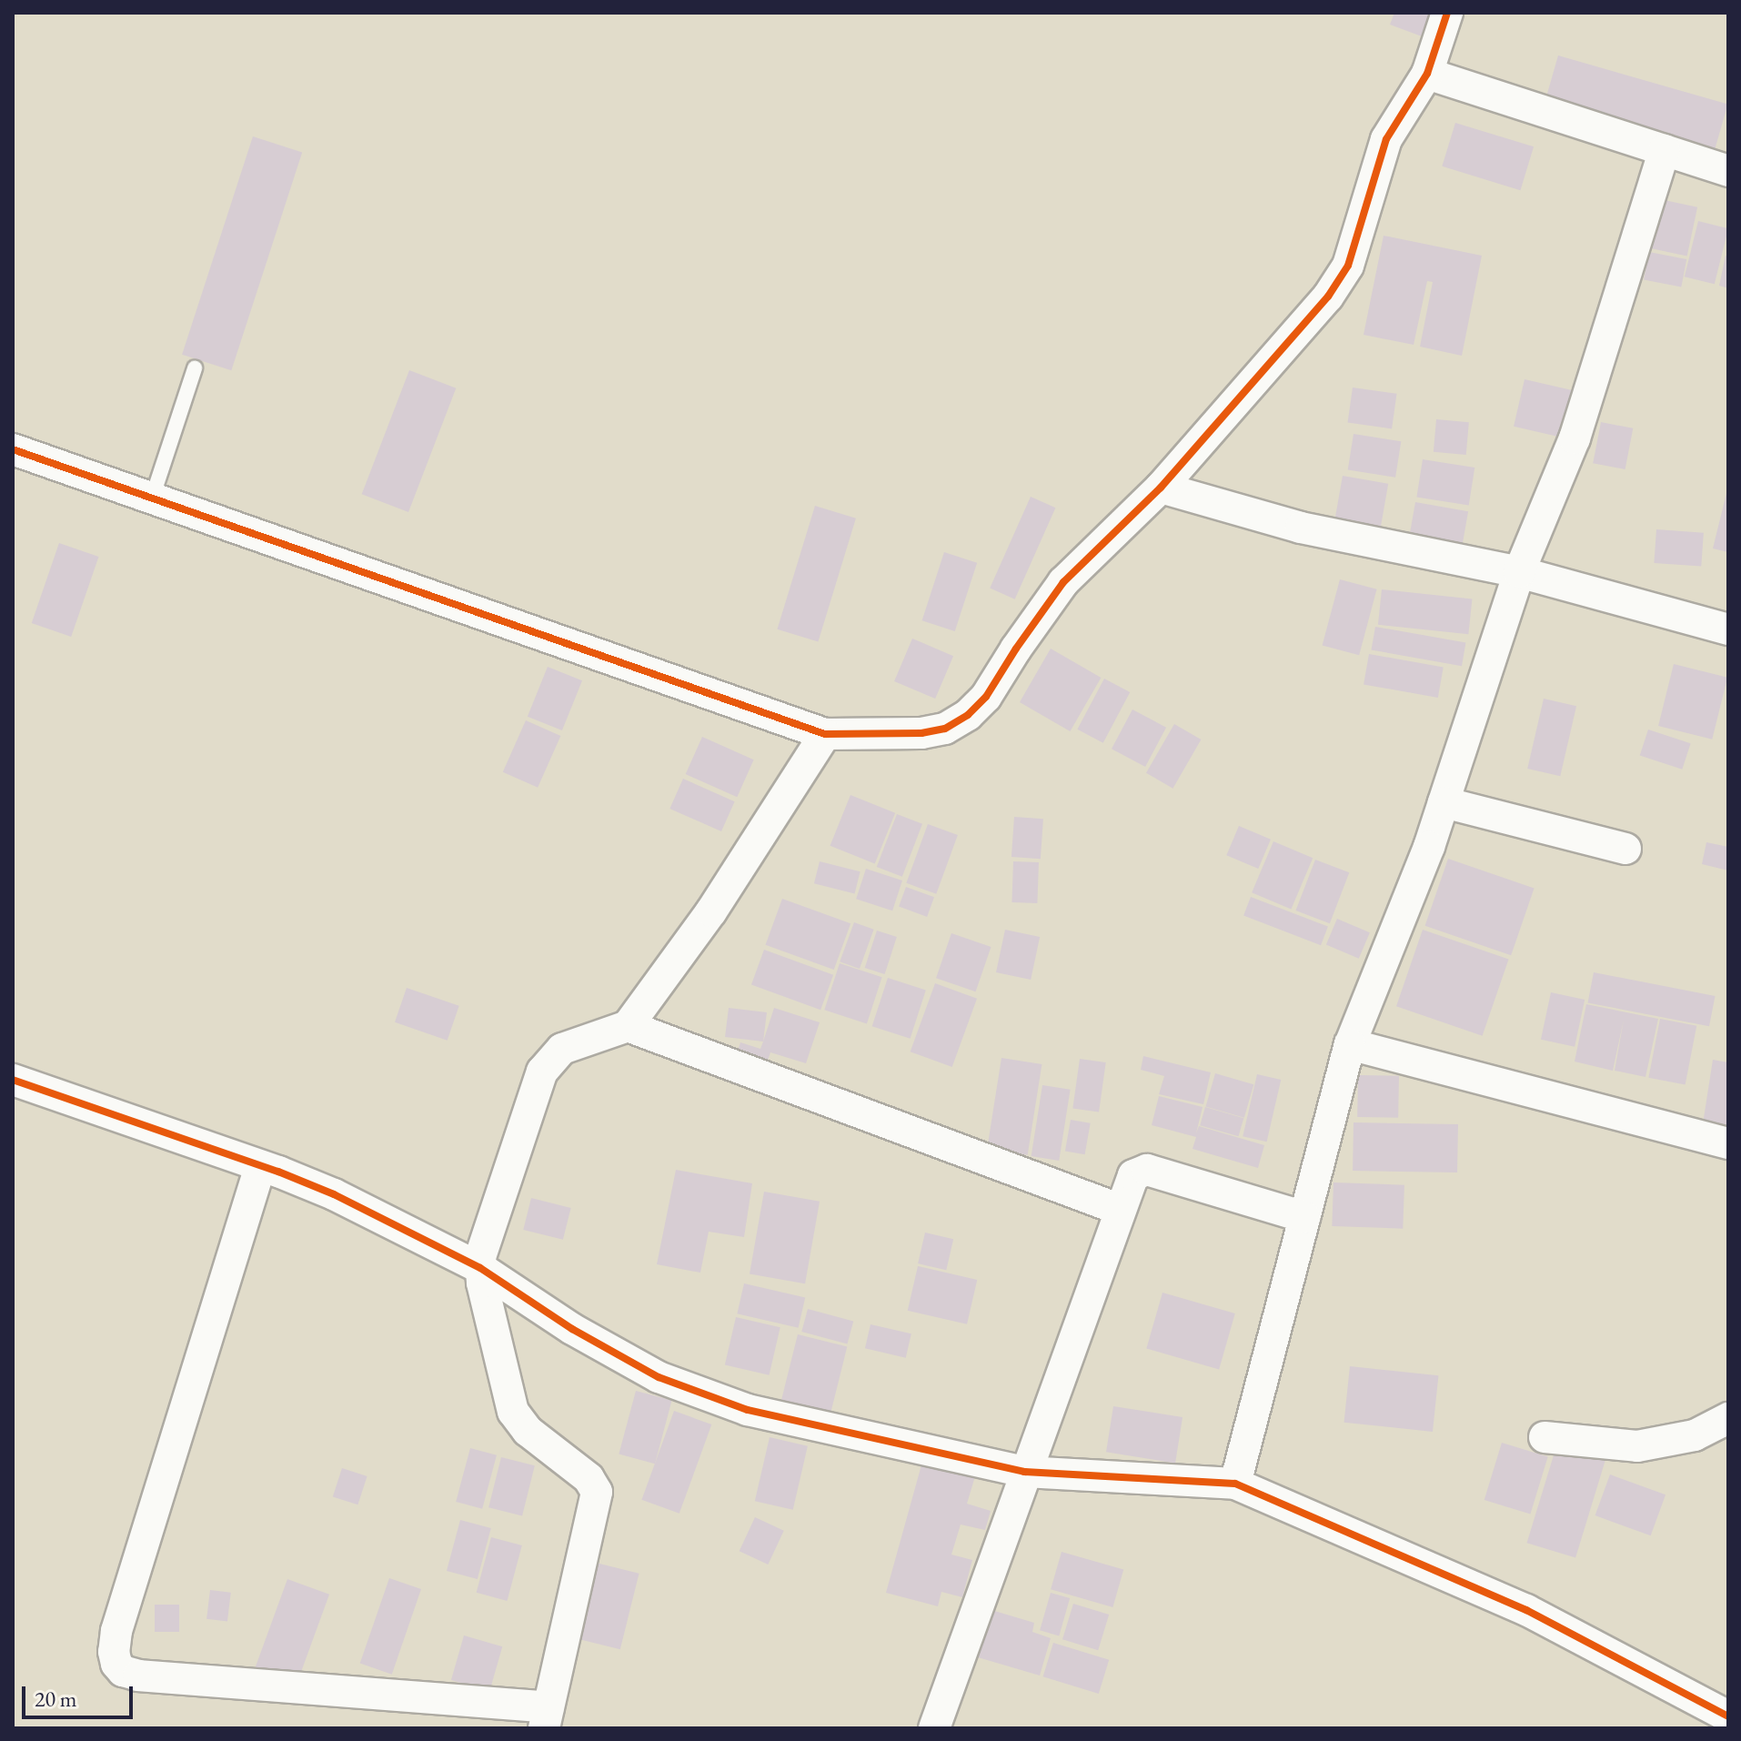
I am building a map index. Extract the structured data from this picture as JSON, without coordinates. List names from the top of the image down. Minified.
{"scale_bar":"20 m"}
